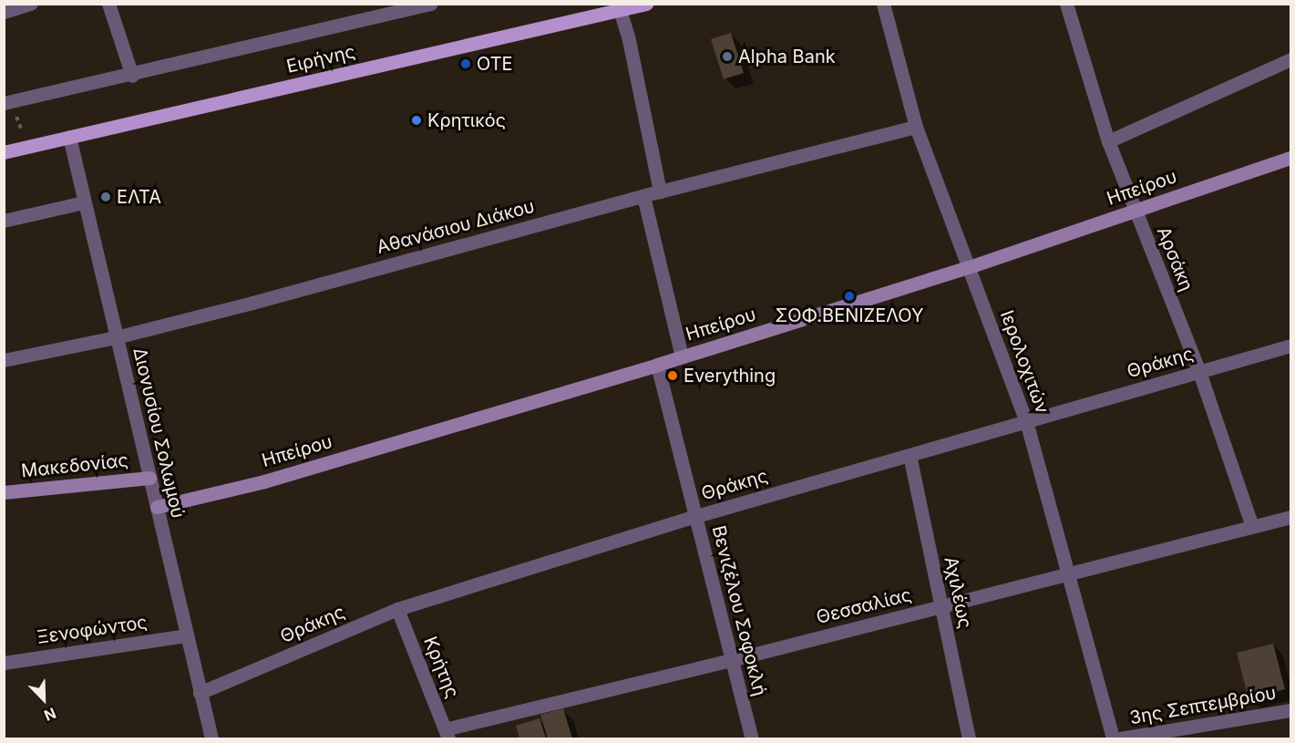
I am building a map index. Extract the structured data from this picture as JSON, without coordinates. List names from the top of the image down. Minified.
{"streets":{"main road":["Ειρήνης"],"street":["Ηπείρου","Αθανάσιου Διάκου","Αρσάκη","Ιερολοχιτών","Θράκης","Διονυσίου Σολωμού","Μακεδονίας","Αχιλέως","Θεσσαλίας","Βενιζέλου Σοφοκλή","Ξενοφώντος","Κρήτης","3ης Σεπτεμβρίου"]},"crossings":[["Ειρήνης","Διονυσίου Σολωμού"],["Ηπείρου","Αρσάκη"],["Ηπείρου","Ιερολοχιτών"],["Ηπείρου","Διονυσίου Σολωμού"],["Ηπείρου","Βενιζέλου Σοφοκλή"],["Αθανάσιου Διάκου","Ιερολοχιτών"],["Αθανάσιου Διάκου","Διονυσίου Σολωμού"],["Αρσάκη","Θράκης"],["Αρσάκη","Θεσσαλίας"],["Ιερολοχιτών","Θράκης"],["Ιερολοχιτών","Θεσσαλίας"],["Θράκης","Διονυσίου Σολωμού"],["Θράκης","Αχιλέως"],["Θράκης","Βενιζέλου Σοφοκλή"],["Θράκης","Κρήτης"],["Διονυσίου Σολωμού","Μακεδονίας"],["Διονυσίου Σολωμού","Ξενοφώντος"],["Αχιλέως","Θεσσαλίας"],["Θεσσαλίας","Βενιζέλου Σοφοκλή"],["Θεσσαλίας","Κρήτης"]],"places":["Alpha Bank","ΟΤΕ","Κρητικός","ΕΛΤΑ","ΣΟΦ.ΒΕΝΙΖΕΛΟΥ","Everything"],"north":"bottom right"}
